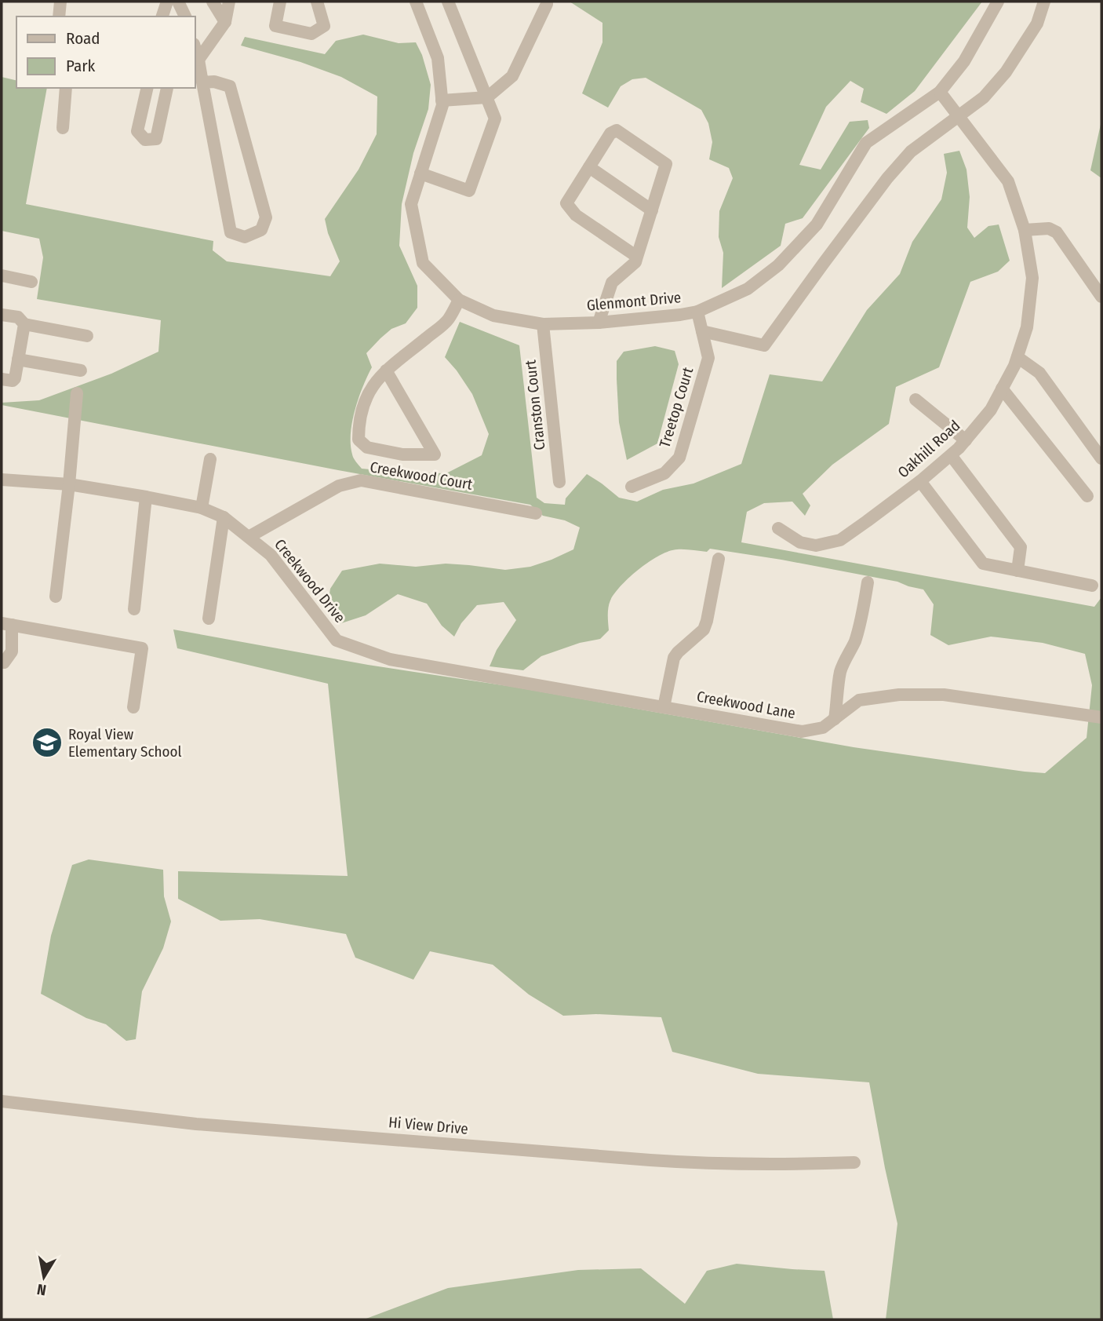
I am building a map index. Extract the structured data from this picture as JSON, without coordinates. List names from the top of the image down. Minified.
{"streets":{"street":["Glenmont Drive","Cranston Court","Treetop Court","Oakhill Road","Creekwood Court","Creekwood Drive","Creekwood Lane","Hi View Drive"]},"crossings":[["Glenmont Drive","Cranston Court"],["Glenmont Drive","Treetop Court"],["Glenmont Drive","Oakhill Road"],["Creekwood Court","Creekwood Drive"],["Creekwood Drive","Creekwood Lane"]],"places":{"school or university":["Royal View Elementary School"]},"legend":["Road","Park"],"north":"bottom"}
